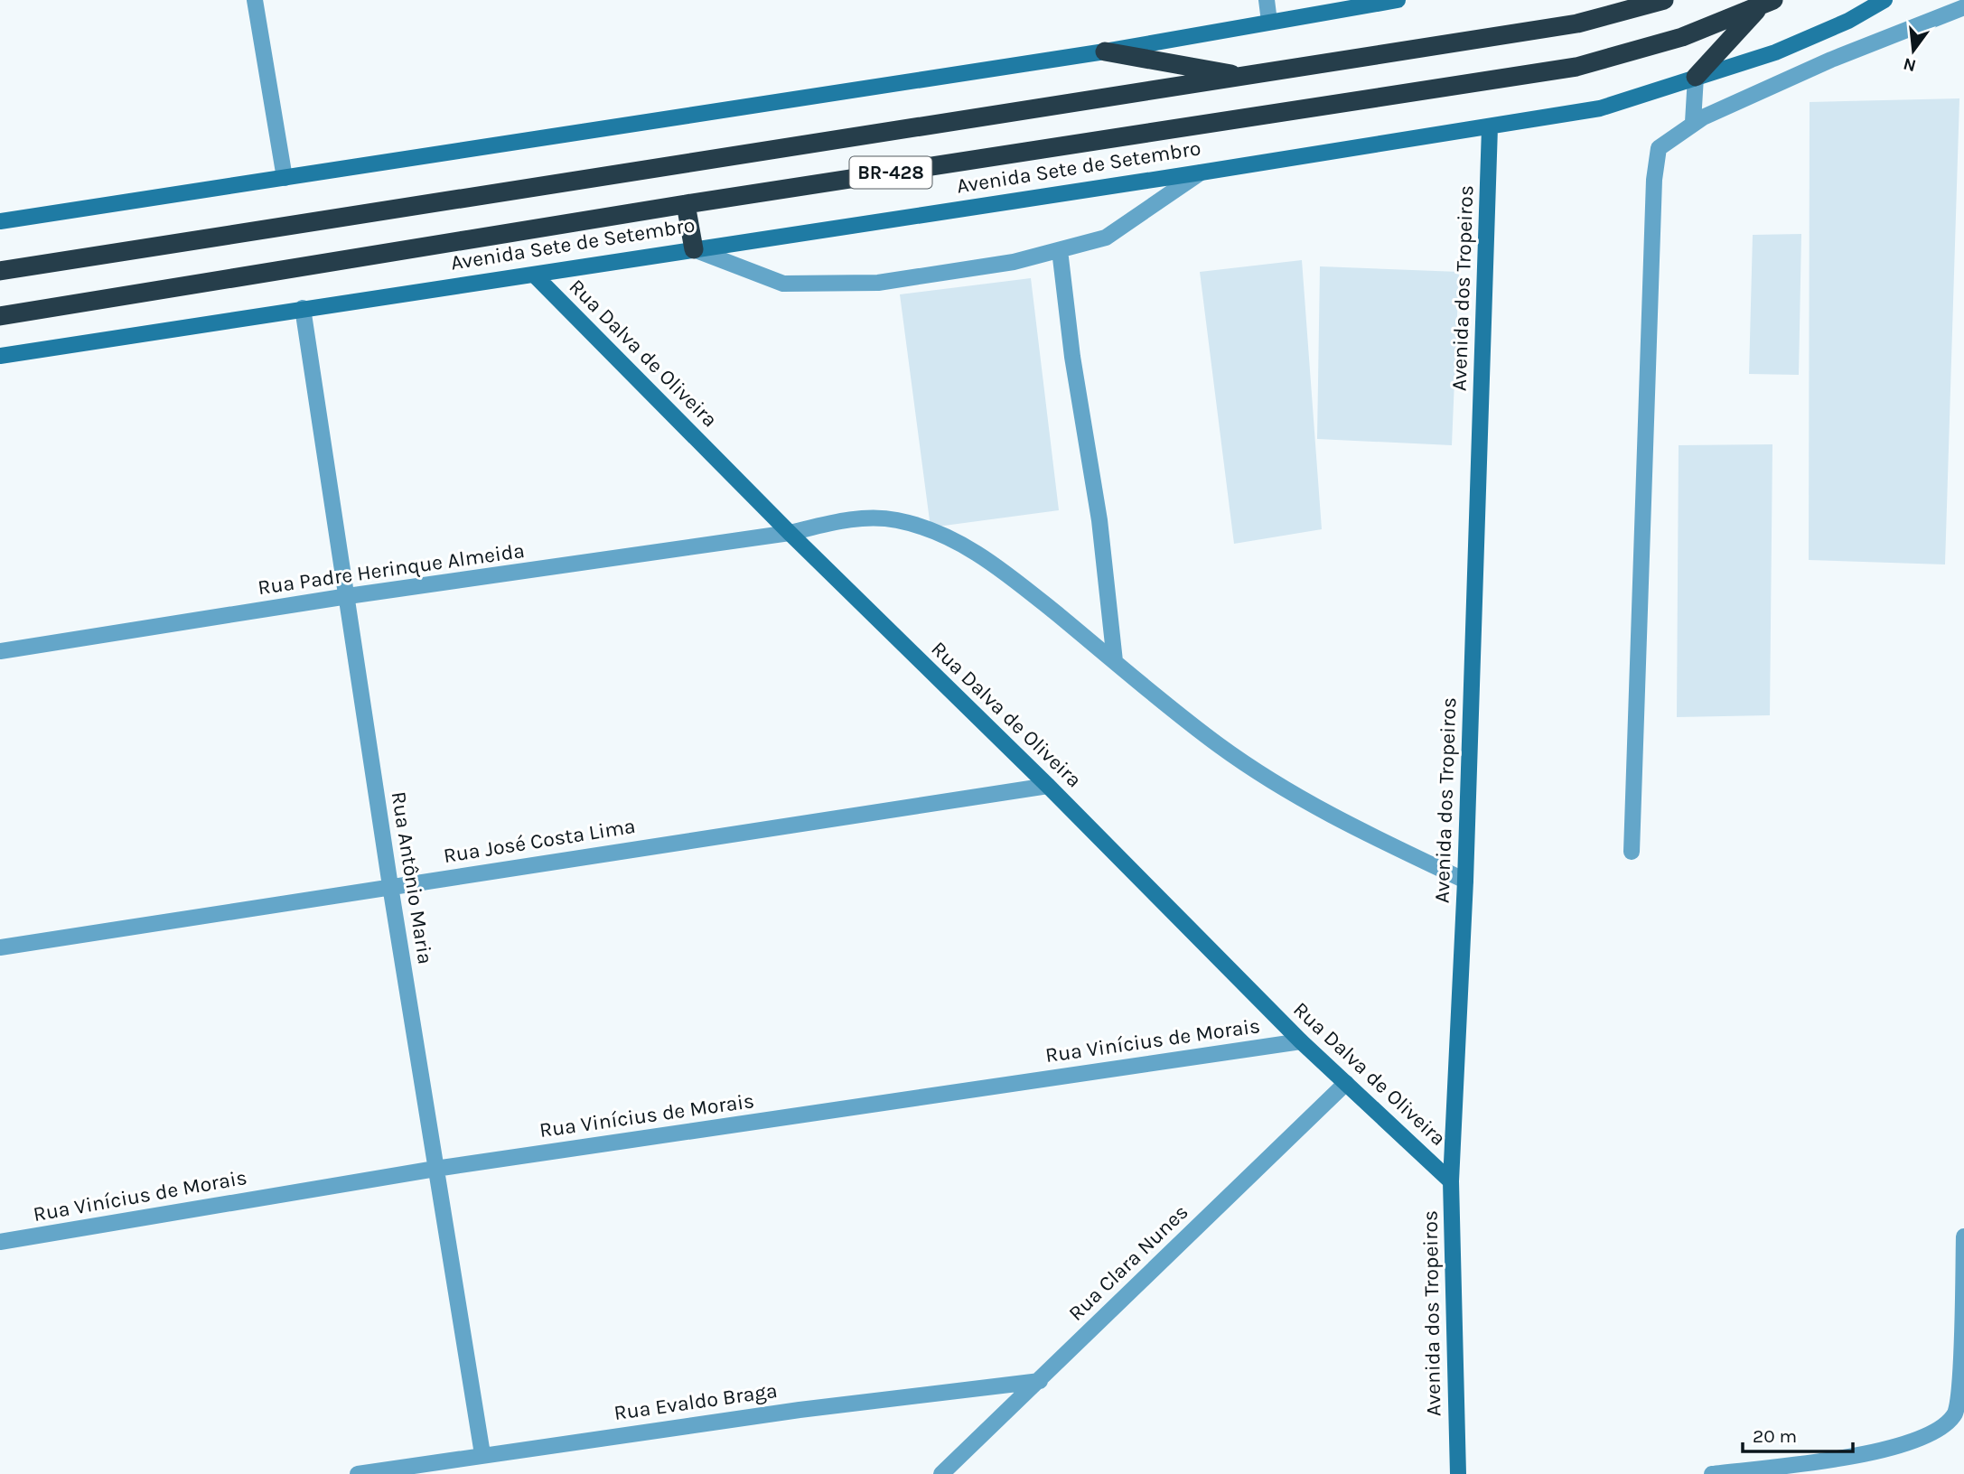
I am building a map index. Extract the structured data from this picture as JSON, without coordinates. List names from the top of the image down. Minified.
{"streets":{"highway":["Avenida Sete de Setembro","BR-428"],"main road":["Avenida dos Tropeiros","Rua Dalva de Oliveira"],"street":["Rua Padre Herinque Almeida","Rua José Costa Lima","Rua Antônio Maria","Rua Vinícius de Morais","Rua Clara Nunes","Rua Evaldo Braga"]},"crossings":[["Avenida Sete de Setembro","Avenida dos Tropeiros"],["Avenida Sete de Setembro","Rua Dalva de Oliveira"],["Avenida Sete de Setembro","Rua Antônio Maria"],["Avenida dos Tropeiros","Rua Dalva de Oliveira"],["Avenida dos Tropeiros","Rua Padre Herinque Almeida"],["Rua Dalva de Oliveira","Rua Padre Herinque Almeida"],["Rua Dalva de Oliveira","Rua José Costa Lima"],["Rua Dalva de Oliveira","Rua Vinícius de Morais"],["Rua Dalva de Oliveira","Rua Clara Nunes"],["Rua Padre Herinque Almeida","Rua Antônio Maria"],["Rua José Costa Lima","Rua Antônio Maria"],["Rua Antônio Maria","Rua Vinícius de Morais"],["Rua Antônio Maria","Rua Evaldo Braga"],["Rua Clara Nunes","Rua Evaldo Braga"]],"scale_bar":"20 m","north":"bottom"}
